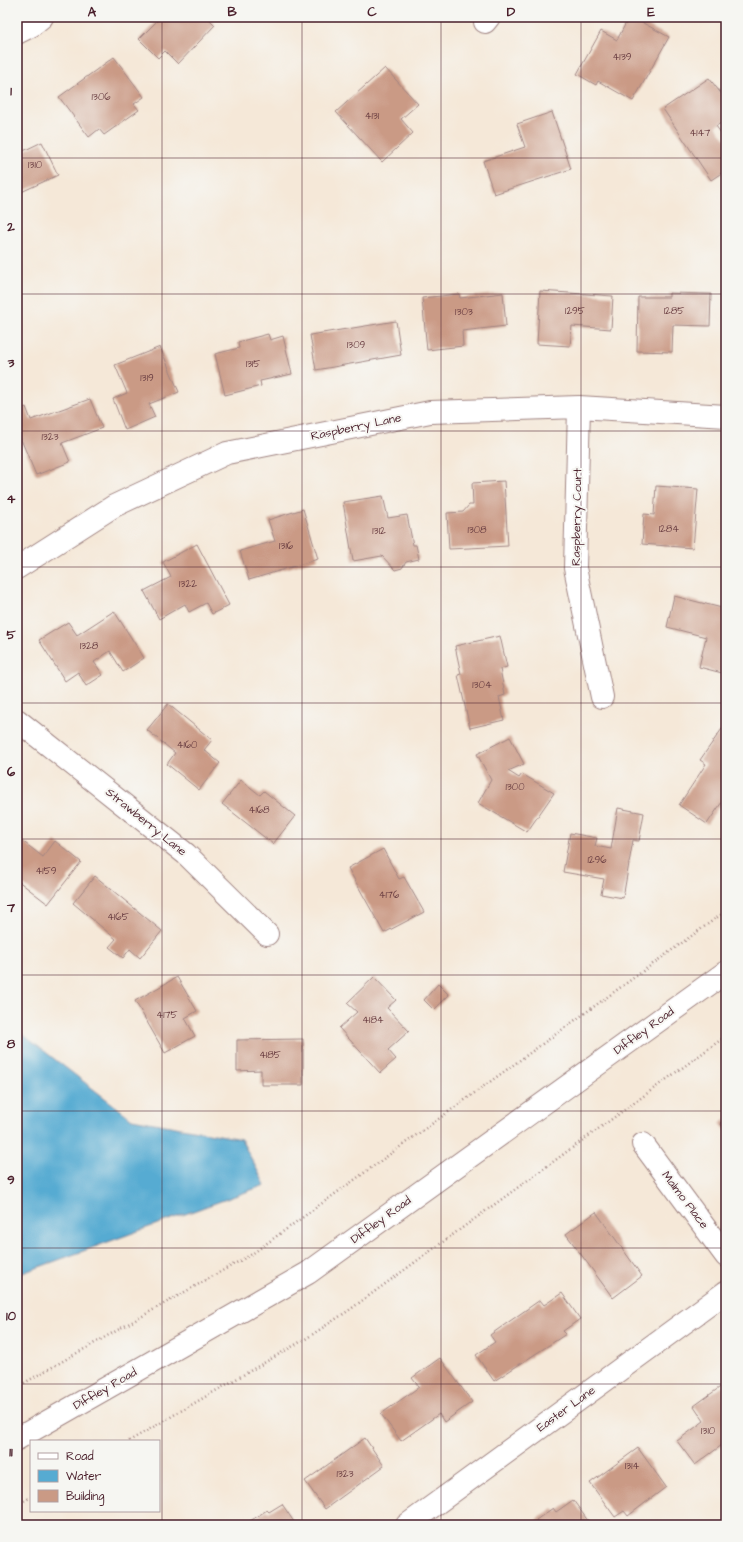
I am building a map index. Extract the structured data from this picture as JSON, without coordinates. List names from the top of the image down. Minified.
{"streets":{"street":["Raspberry Lane","Raspberry Court","Strawberry Lane","Diffley Road","Malmo Place","Easter Lane"]},"crossings":[["Raspberry Lane","Raspberry Court"]],"house_numbers":["4139","1306","4131","4147","1310","1295","1285","1303","1309","1315","1319","1323","1284","1308","1312","1316","1322","1328","1304","4160","1300","4168","1296","4159","4176","4165","4175","4184","4185","1310","1314","1323"],"legend":["Road","Water","Building"],"grid":{"columns":["A","B","C","D","E"],"rows":["1","2","3","4","5","6","7","8","9","10","11"]}}
